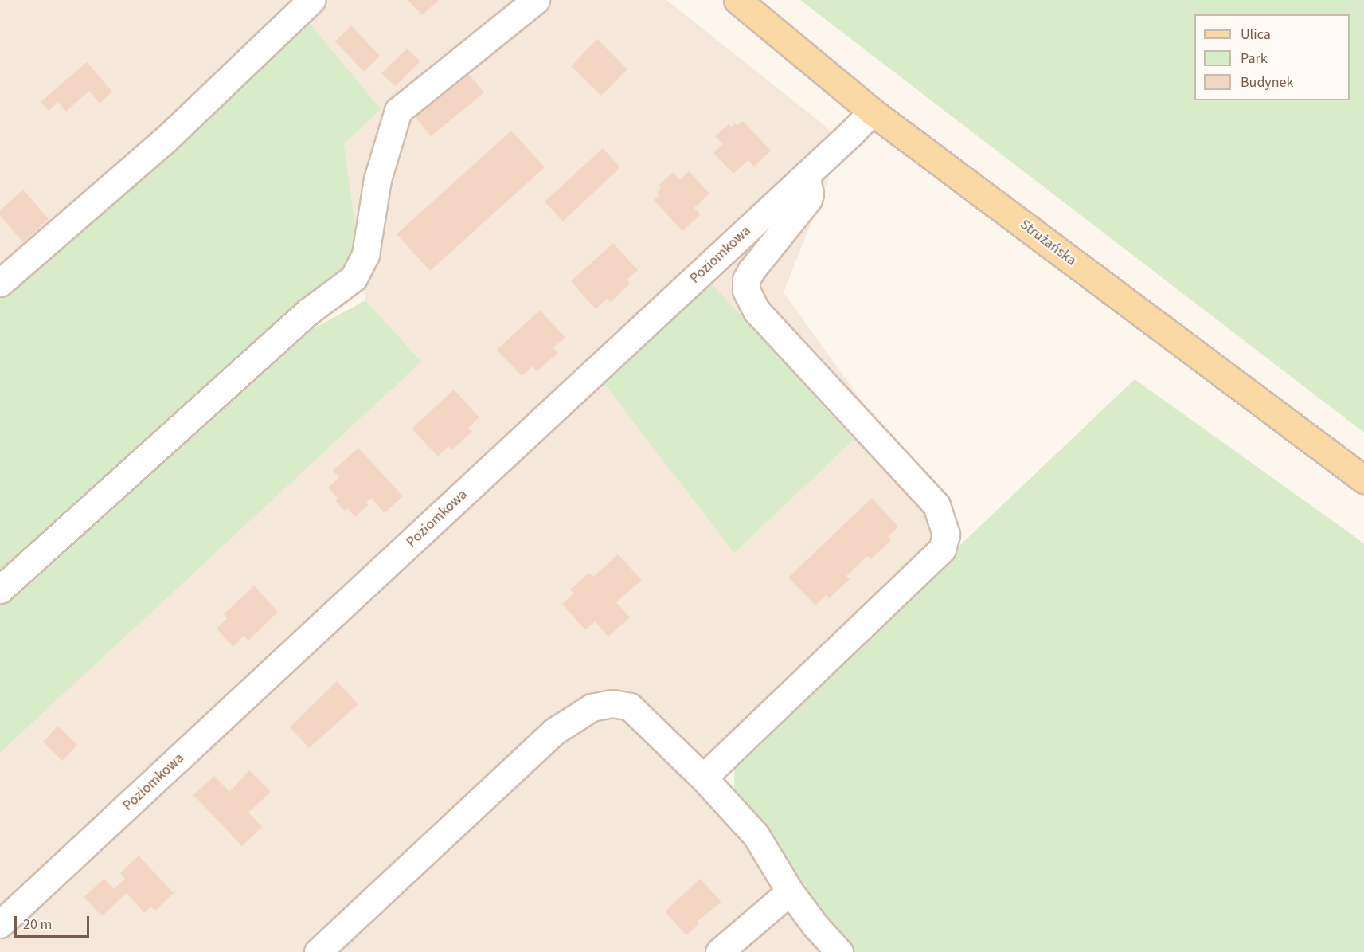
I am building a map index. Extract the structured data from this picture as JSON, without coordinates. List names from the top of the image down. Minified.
{"streets":{"main road":["Strużańska"],"street":["Poziomkowa"]},"crossings":[["Strużańska","Poziomkowa"]],"legend":["Ulica","Park","Budynek"],"scale_bar":"20 m"}
